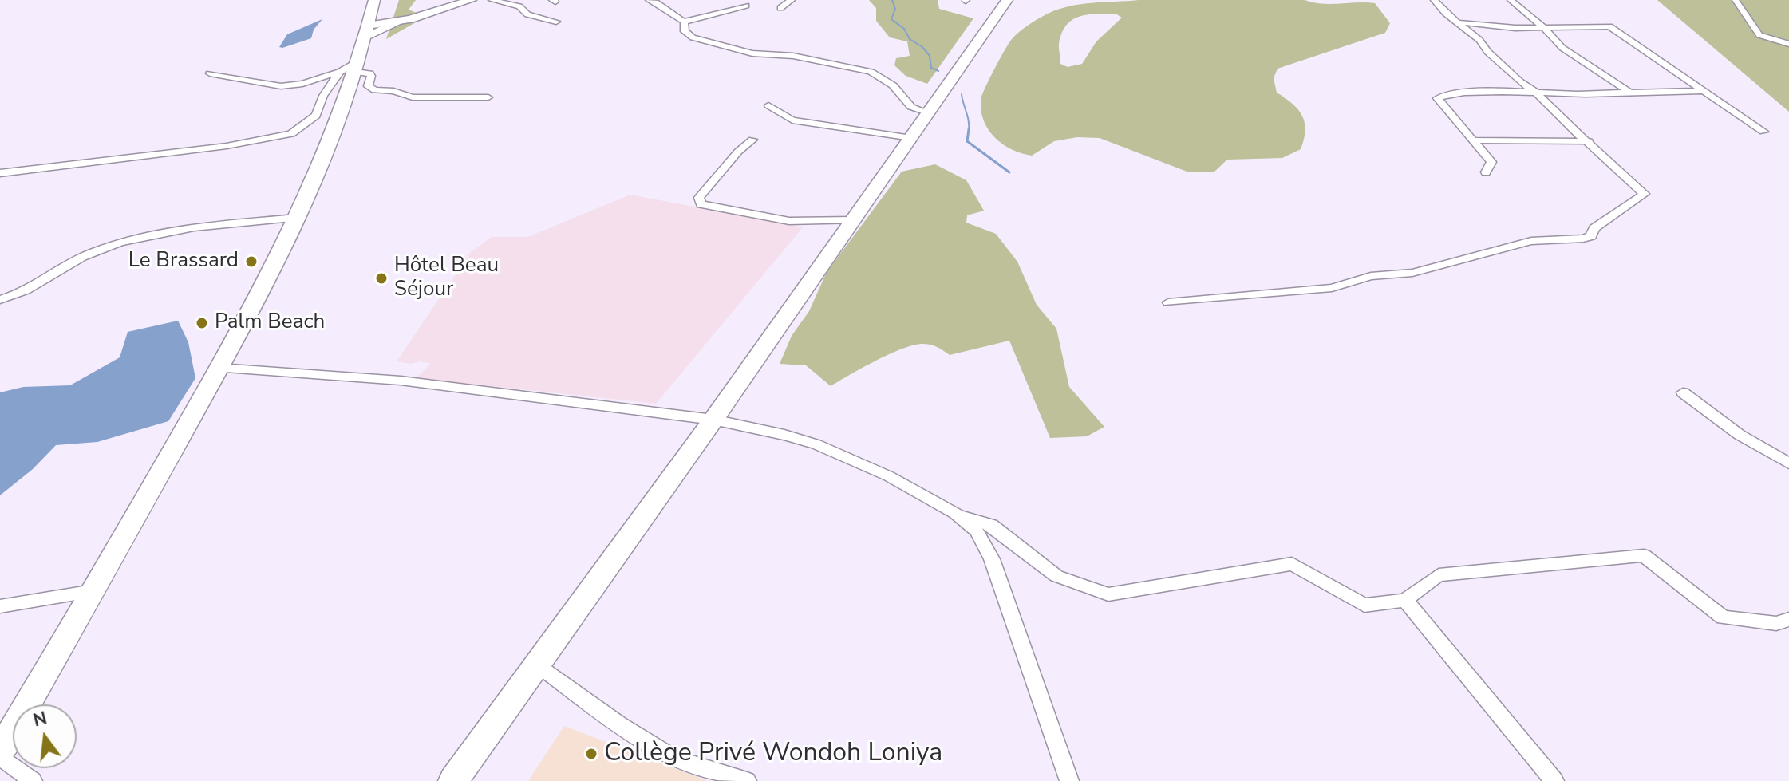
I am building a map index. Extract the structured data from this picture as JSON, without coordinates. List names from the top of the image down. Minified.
{"places":["Le Brassard","Hôtel Beau Séjour","Palm Beach","Collège Privé Wondoh Loniya"],"north":"top"}
